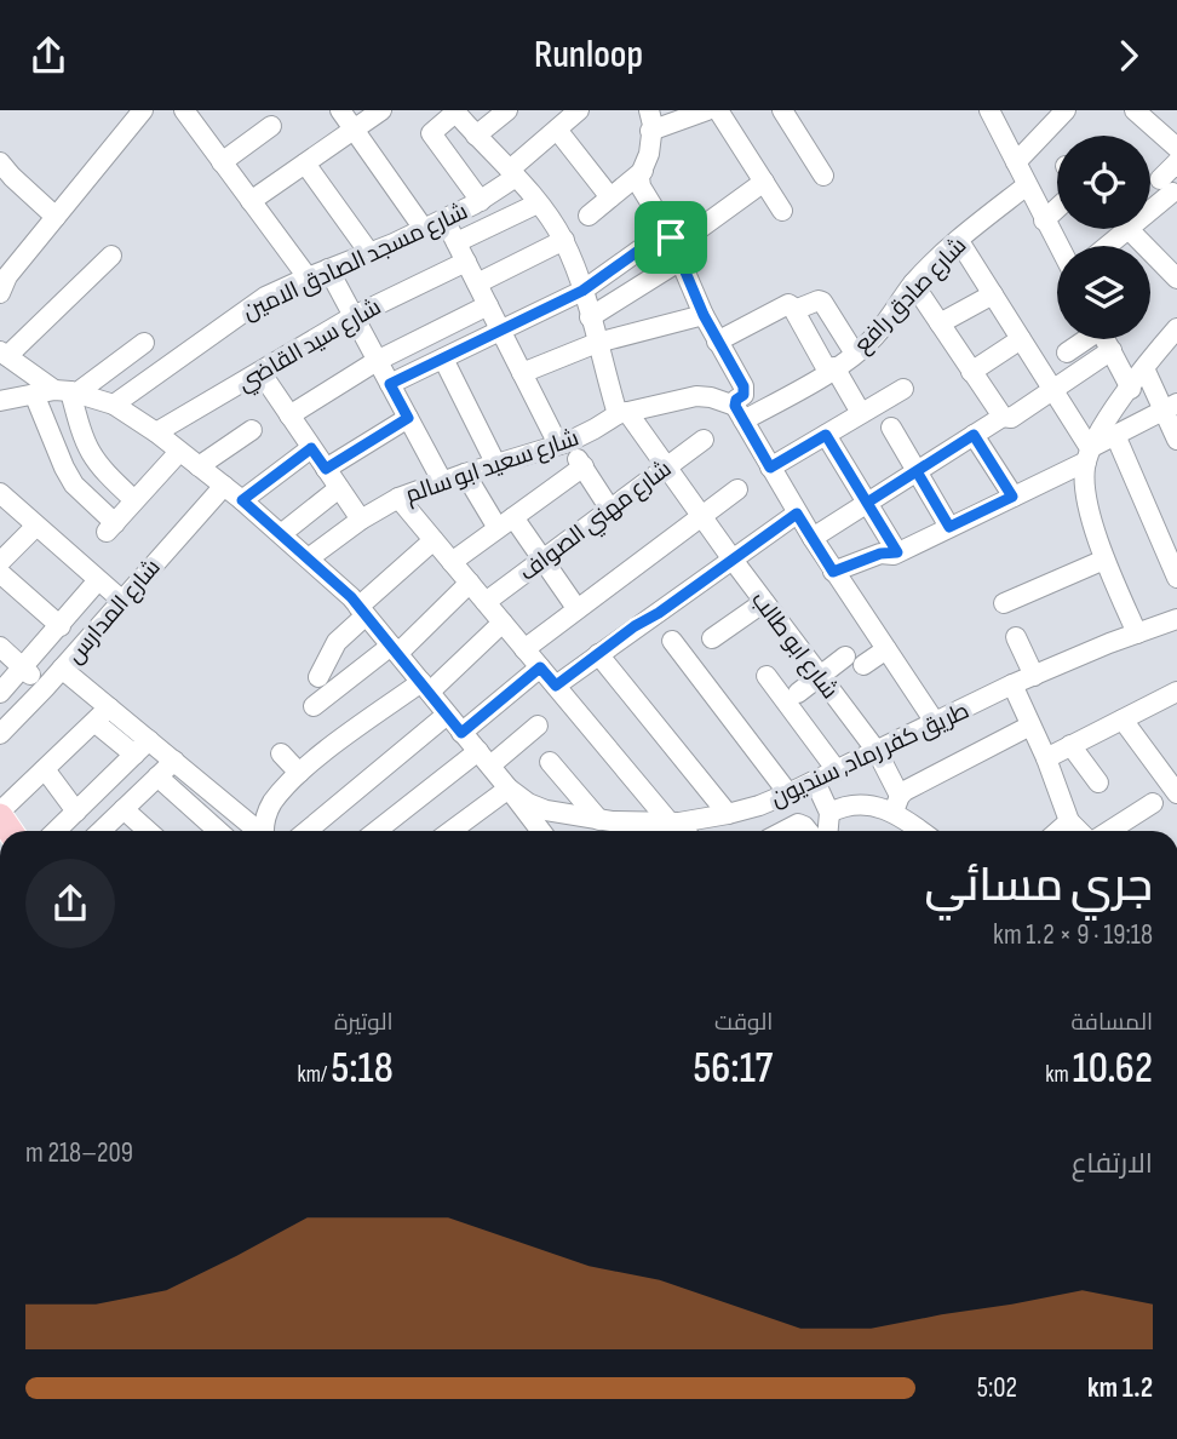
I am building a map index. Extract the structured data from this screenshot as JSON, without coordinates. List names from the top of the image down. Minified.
{"streets":{"street":["شارع مسجد الصادق الامين","شارع صادق رافع","شارع سيد القاضي","شارع سعيد ابو سالم","شارع مهني الصواف","شارع المدارس","شارع ابو طالب","طريق كفر رماد, سنديون"]},"crossings":[["شارع مسجد الصادق الامين","شارع ابو طالب"],["شارع مسجد الصادق الامين","طريق كفر رماد, سنديون"],["شارع صادق رافع","شارع سعيد ابو سالم"],["شارع سيد القاضي","طريق كفر رماد, سنديون"],["شارع سعيد ابو سالم","شارع ابو طالب"],["شارع سعيد ابو سالم","طريق كفر رماد, سنديون"],["شارع مهني الصواف","شارع ابو طالب"],["شارع المدارس","طريق كفر رماد, سنديون"],["شارع ابو طالب","طريق كفر رماد, سنديون"]],"page":{"header":"Runloop","heading":["جري مسائي","19:18 · 9 × 1.2 km"],"stats":[["المسافة","10.62 km"],["الوقت","56:17"],["الوتيرة","5:18 /km"]],"chart":["الارتفاع","209–218 m"],"list":[{"name":"1.2 km","note":"5:02"}]}}
